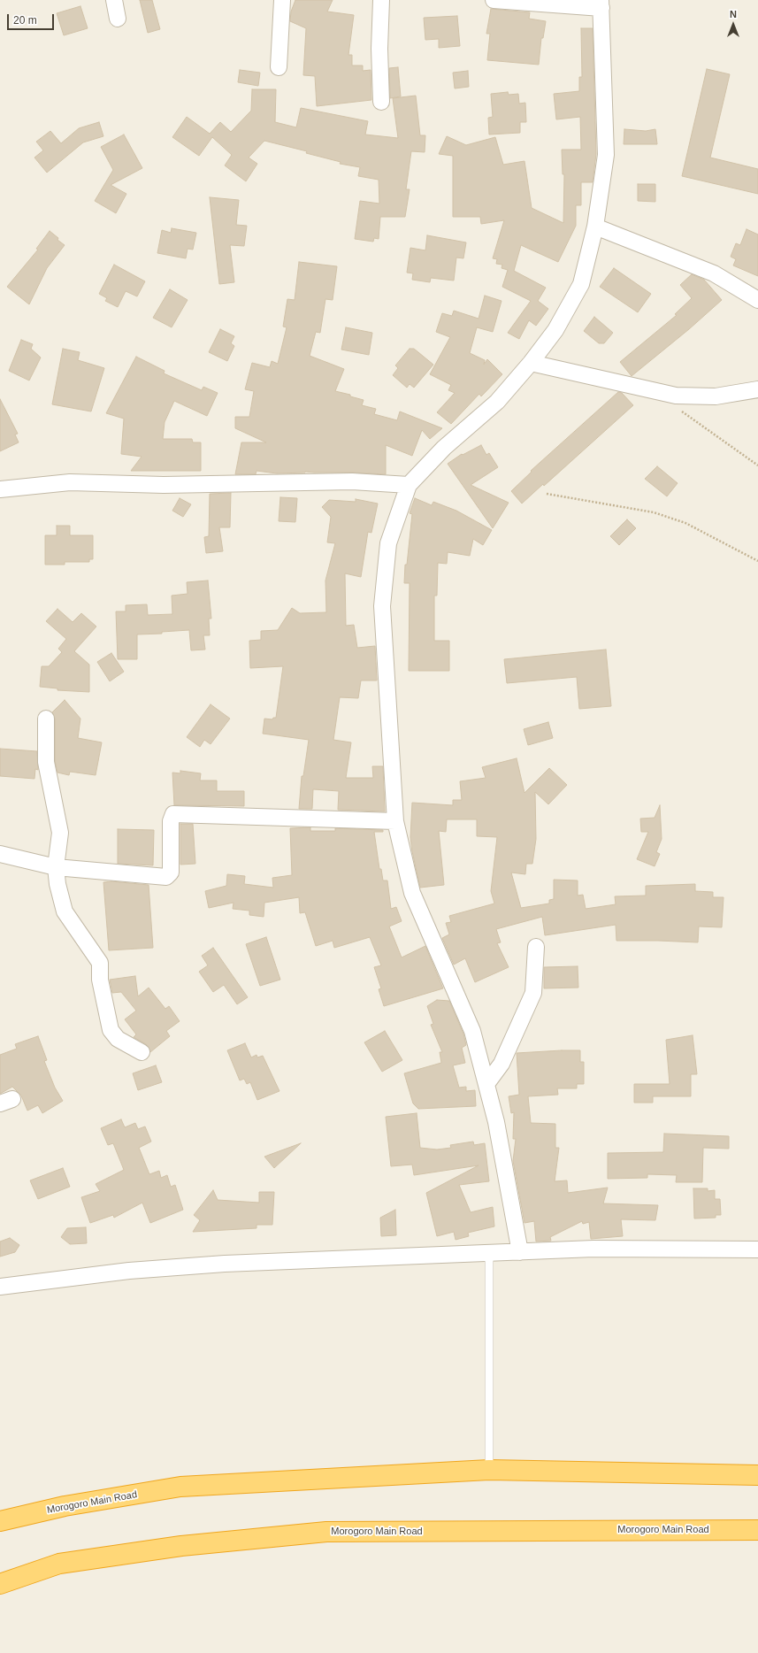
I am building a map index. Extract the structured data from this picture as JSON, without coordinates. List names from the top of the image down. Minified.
{"streets":{"highway":["Morogoro Main Road"]},"scale_bar":"20 m","north":"top"}
